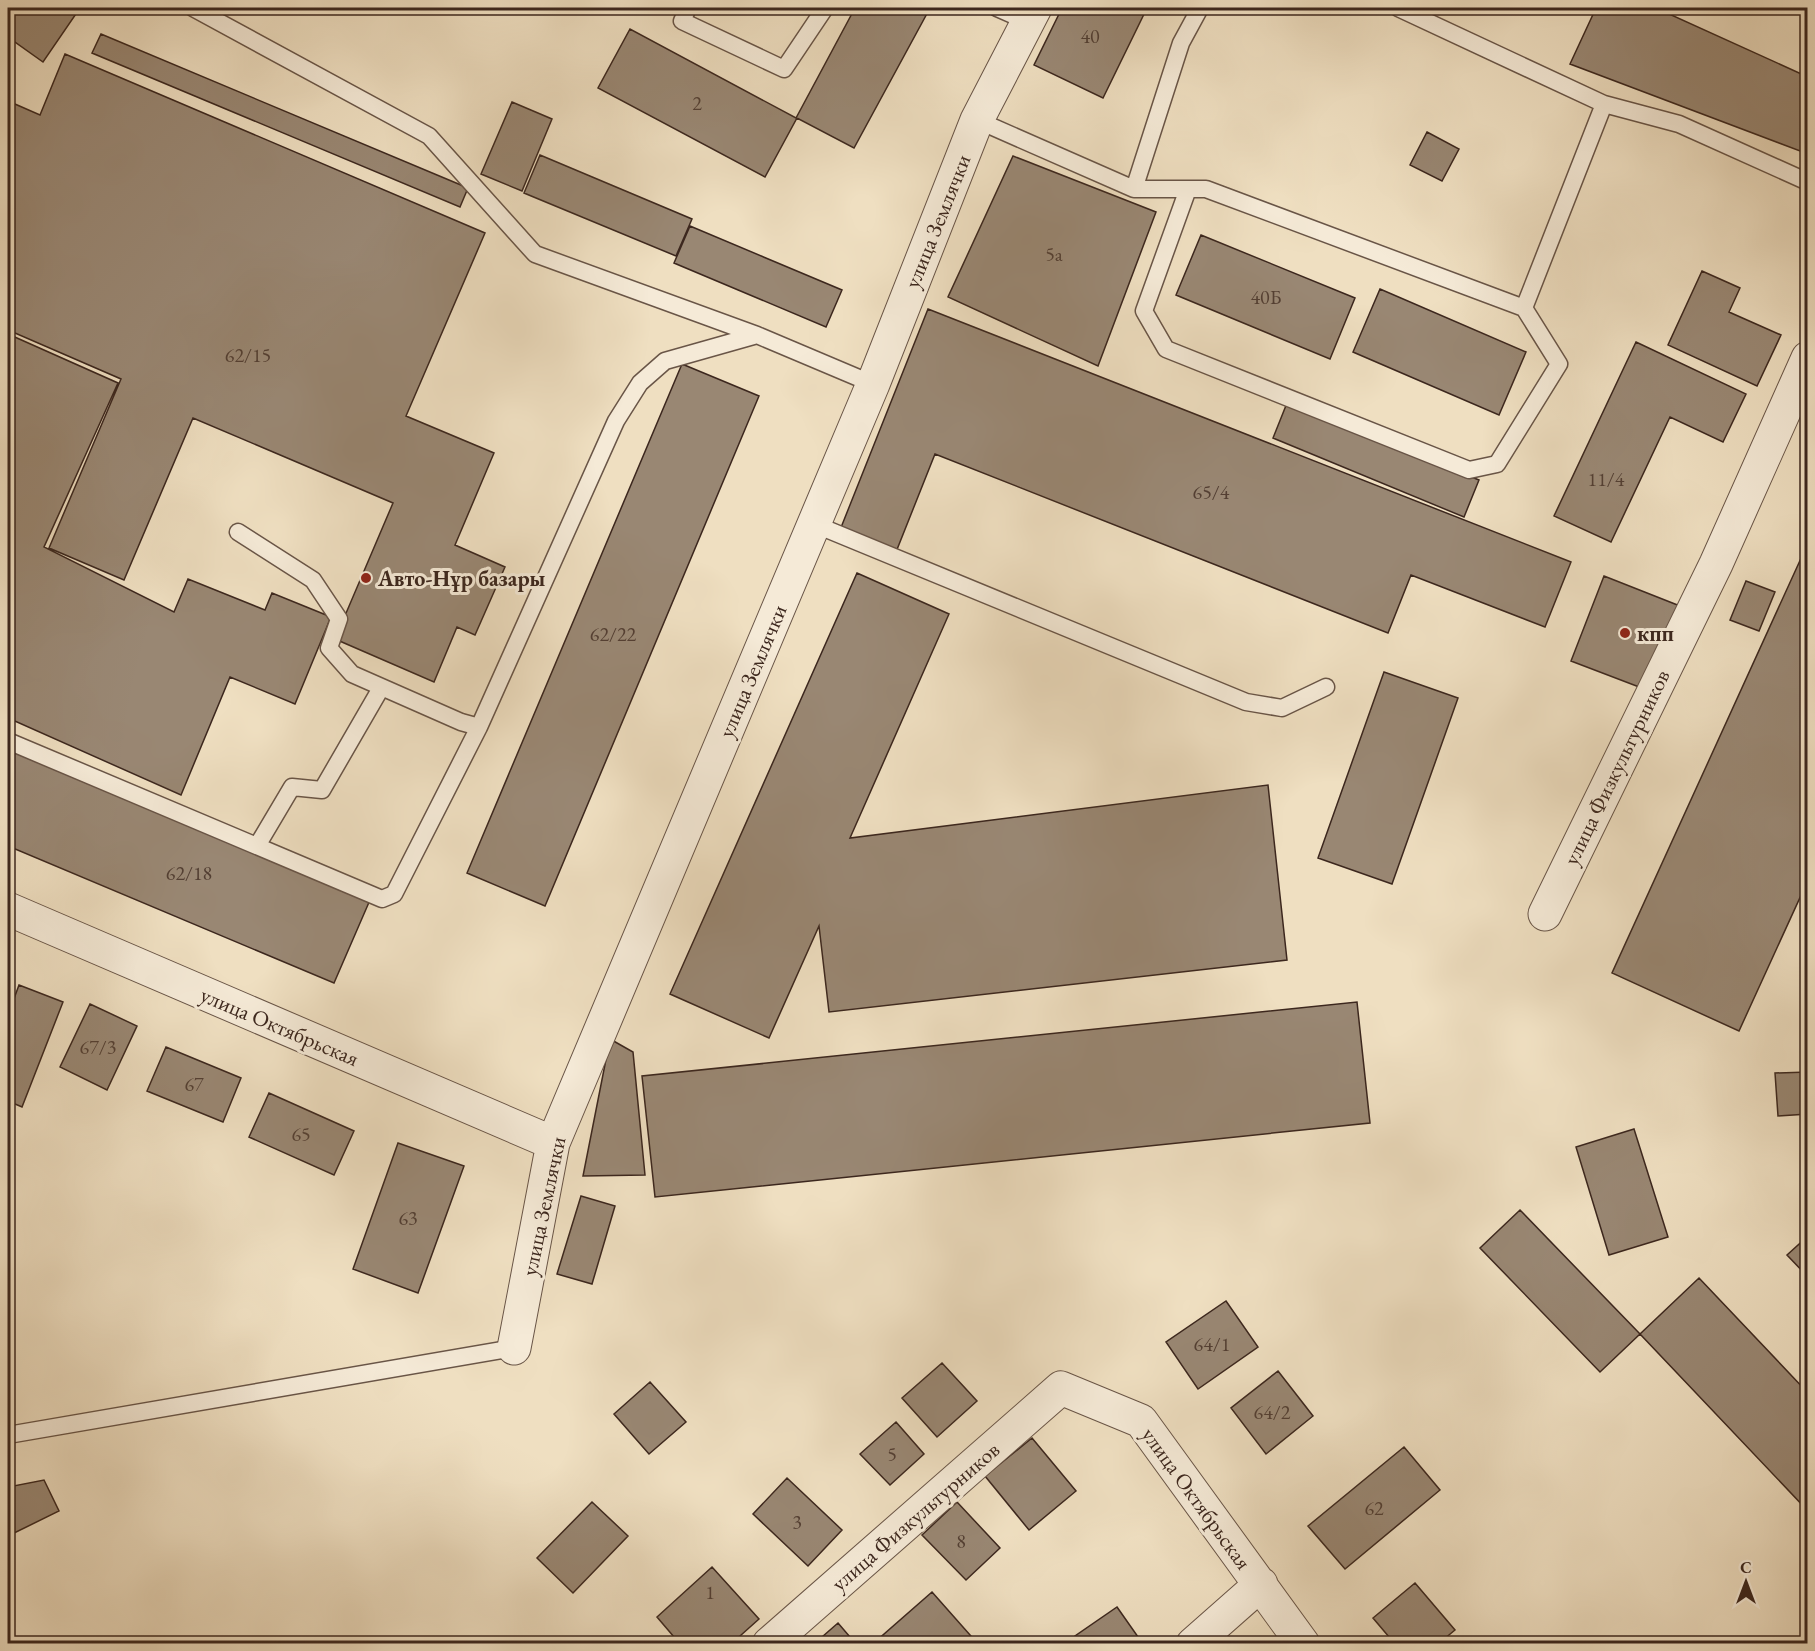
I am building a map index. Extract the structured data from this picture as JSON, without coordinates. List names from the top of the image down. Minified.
{"streets":{"street":["улица Землячки","улица Физкультурников","улица Октябрьская"]},"crossings":[["улица Землячки","улица Октябрьская"],["улица Физкультурников","улица Октябрьская"]],"places":["Авто-Нұр базары","кпп"],"house_numbers":["40","2","5а","40Б","62/15","11/4","65/4","62/22","62/18","67/3","67","65","63","64/1","64/2","5","62","3","8","1"],"north":"top"}
